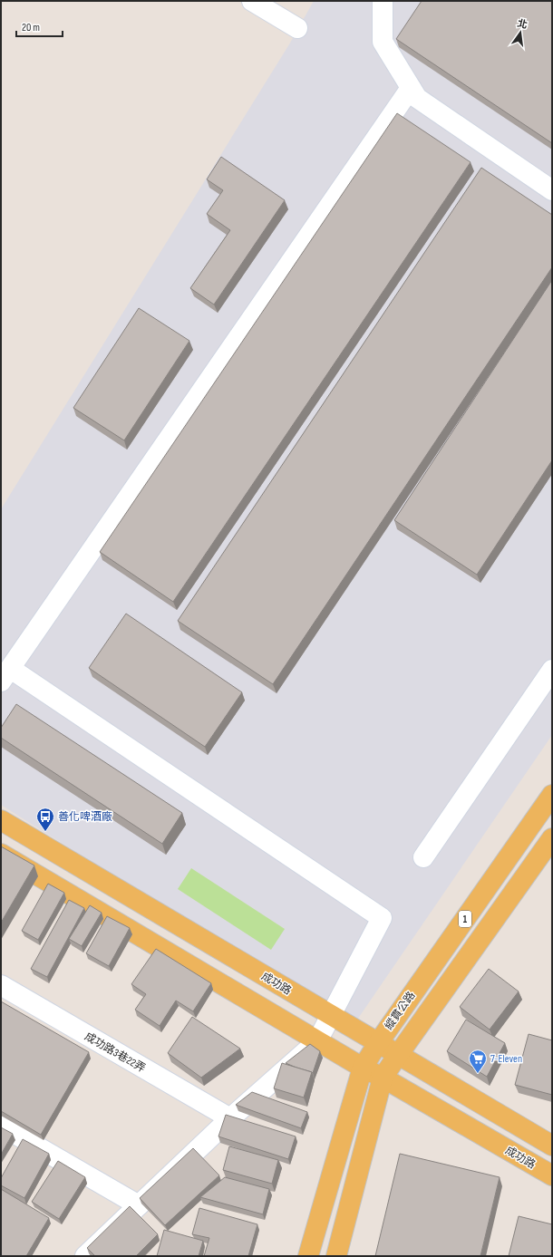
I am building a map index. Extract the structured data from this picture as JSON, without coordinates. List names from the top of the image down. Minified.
{"streets":{"main road":["1","成功路","縱貫公路"],"street":["成功路3巷22弄"]},"crossings":[["1","成功路"],["成功路","縱貫公路"]],"places":{"bus stop":["善化啤酒廠"],"supermarket":["7-Eleven"]},"scale_bar":"20 m","north":"top"}
